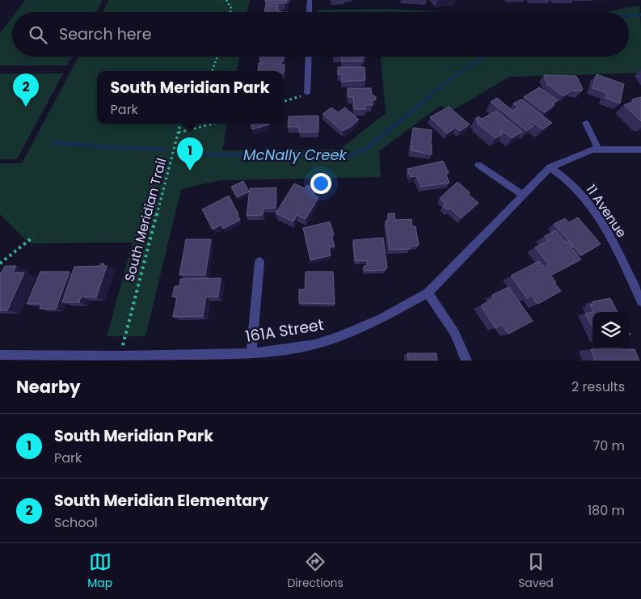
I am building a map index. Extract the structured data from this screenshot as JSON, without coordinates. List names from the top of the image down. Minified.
{"streets":{"street":["11 Avenue","161A Street"],"path":["South Meridian Trail"]},"crossings":[["11 Avenue","161A Street"],["South Meridian Trail","161A Street"]],"water":["McNally Creek"],"page":{"search":"Search here","popup":["South Meridian Park","Park"],"pins":["2","1"],"heading":["Nearby","2 results"],"list":[{"mark":"1","name":"South Meridian Park","note":"Park","value":"70 m"},{"mark":"2","name":"South Meridian Elementary","note":"School","value":"180 m"}],"nav":["Map","Directions","Saved"]}}
